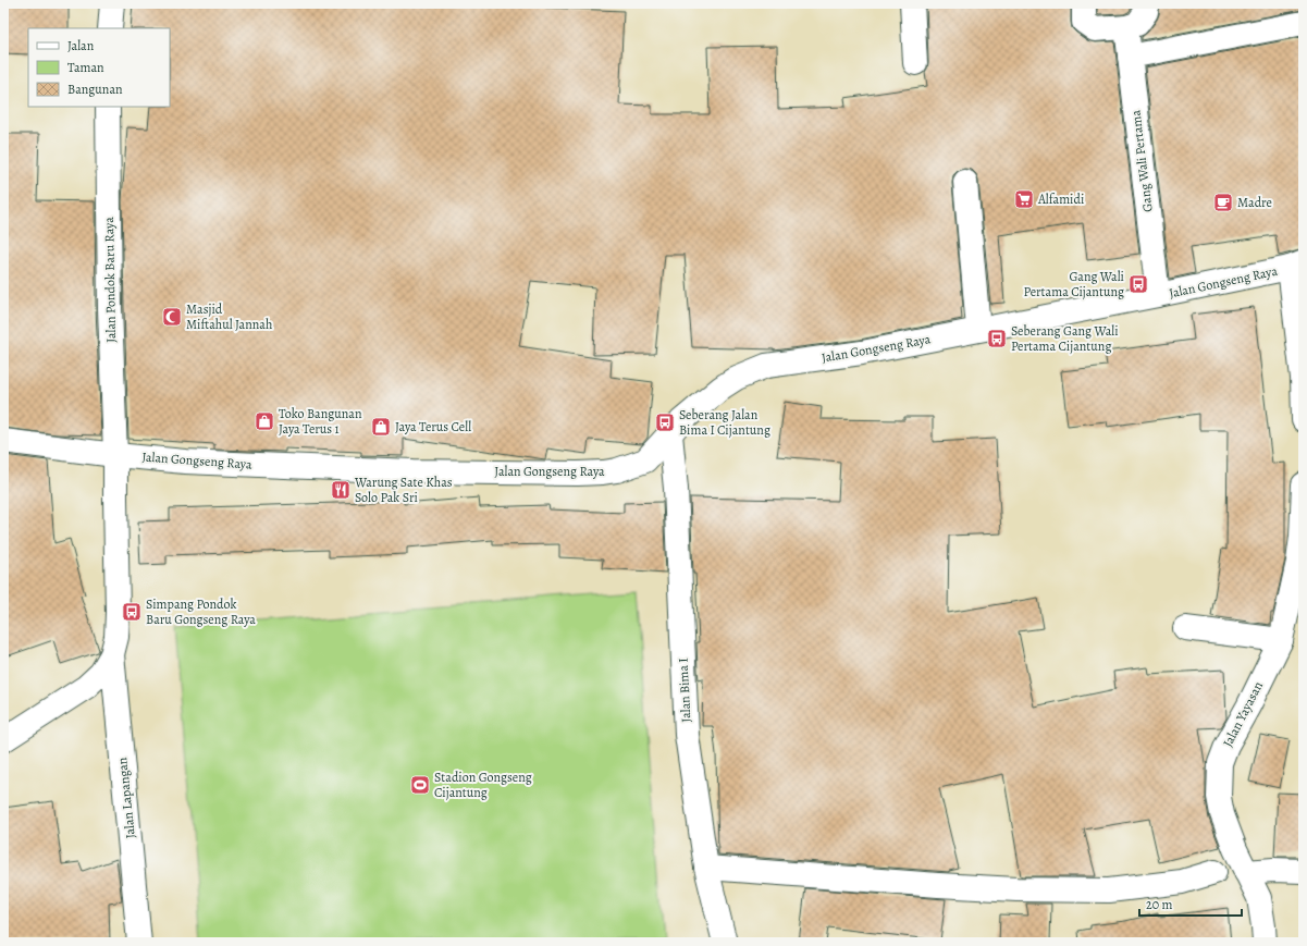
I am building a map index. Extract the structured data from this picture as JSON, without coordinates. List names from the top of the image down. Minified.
{"streets":{"street":["Gang Wali Pertama","Jalan Pondok Baru Raya","Jalan Gongseng Raya","Jalan Bima I","Jalan Yayasan","Jalan Lapangan"]},"crossings":[["Gang Wali Pertama","Jalan Gongseng Raya"],["Jalan Pondok Baru Raya","Jalan Gongseng Raya"],["Jalan Gongseng Raya","Jalan Bima I"]],"places":{"supermarket":["Alfamidi"],"cafe":["Madre"],"bus stop":["Gang Wali Pertama Cijantung","Seberang Gang Wali Pertama Cijantung","Seberang Jalan Bima I Cijantung","Simpang Pondok Baru Gongseng Raya"],"mosque":["Masjid Miftahul Jannah"],"shop":["Toko Bangunan Jaya Terus 1","Jaya Terus Cell"],"restaurant":["Warung Sate Khas Solo Pak Sri"],"sports":["Stadion Gongseng Cijantung"]},"legend":["Jalan","Taman","Bangunan"],"scale_bar":"20 m"}
